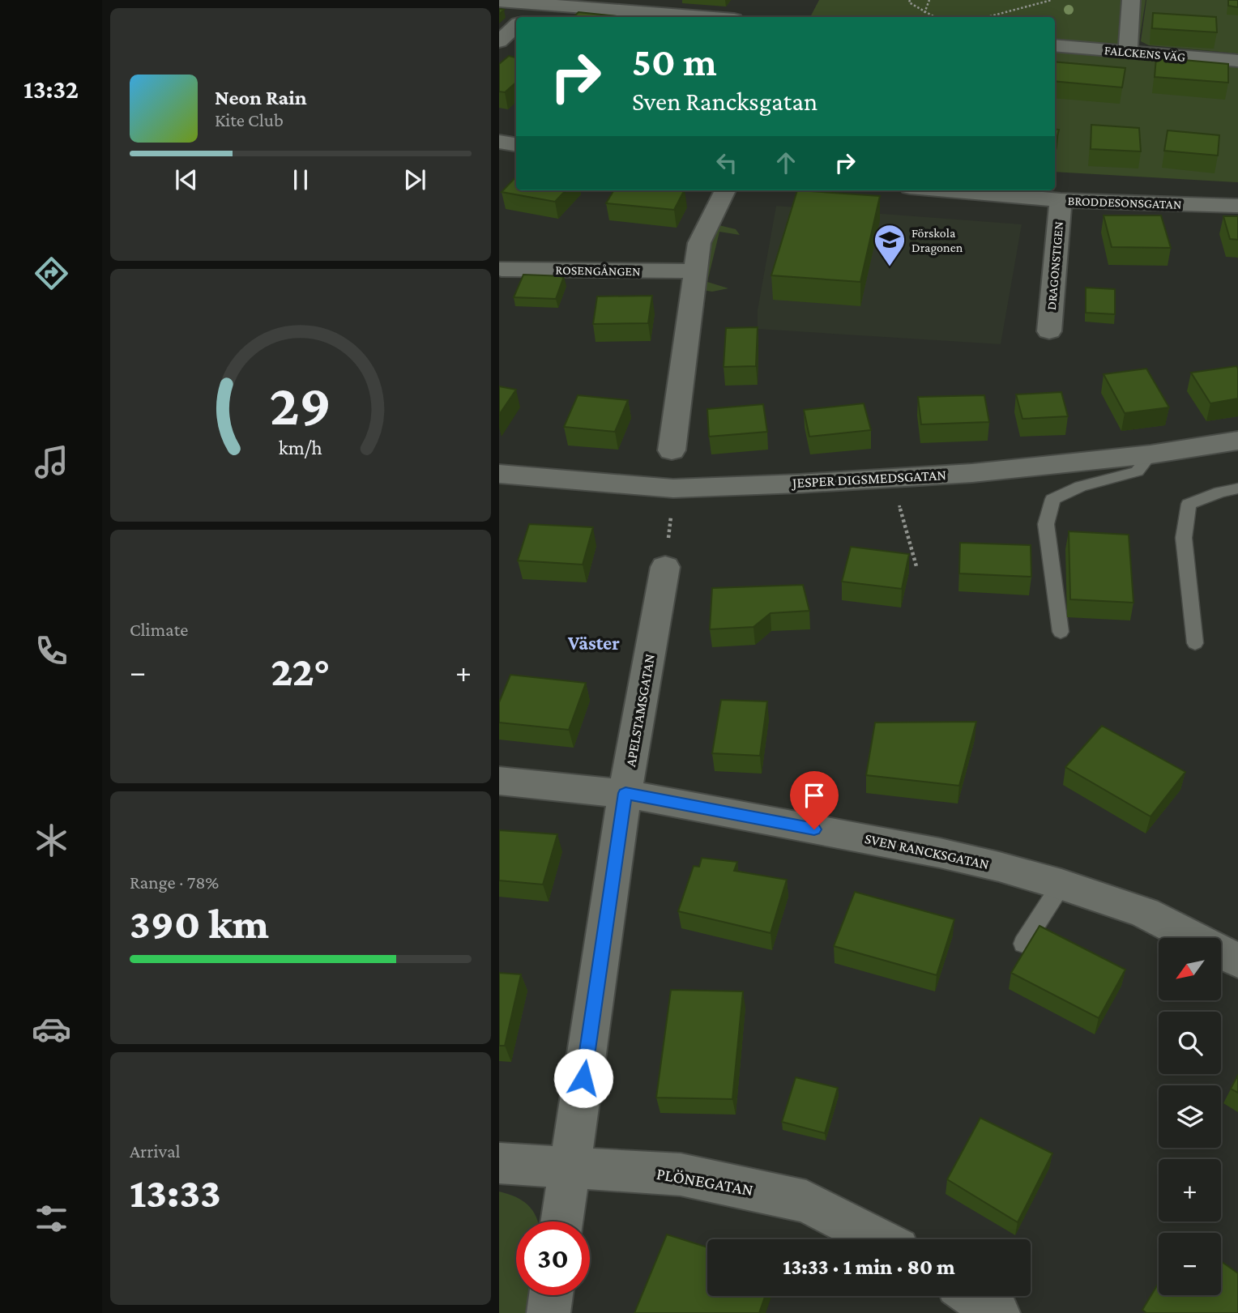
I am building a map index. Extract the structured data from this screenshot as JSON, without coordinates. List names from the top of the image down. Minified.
{"streets":{"street":["FALCKENS VÄG","BRODDESONSGATAN","DRAGONSTIGEN","ROSENGÅNGEN","JESPER DIGSMEDSGATAN","APELSTAMSGATAN","SVEN RANCKSGATAN","PLÖNEGATAN"]},"crossings":[["BRODDESONSGATAN","DRAGONSTIGEN"],["APELSTAMSGATAN","SVEN RANCKSGATAN"],["APELSTAMSGATAN","PLÖNEGATAN"]],"districts":["Väster"],"places":{"school or university":["Förskola Dragonen"]},"north":"bottom left","page":{"tabs":"13:32","turn":["50 m","Sven Rancksgatan"],"song":["Neon Rain","Kite Club"],"tile":["Climate",["Range · 78%","390 km"],["Arrival","13:33"]],"heat":["−","22°","+"],"map_buttons":["+","−"],"limit":"30","trip":"13:33 · 1 min · 80 m","gauge":["29","km/h"]}}
